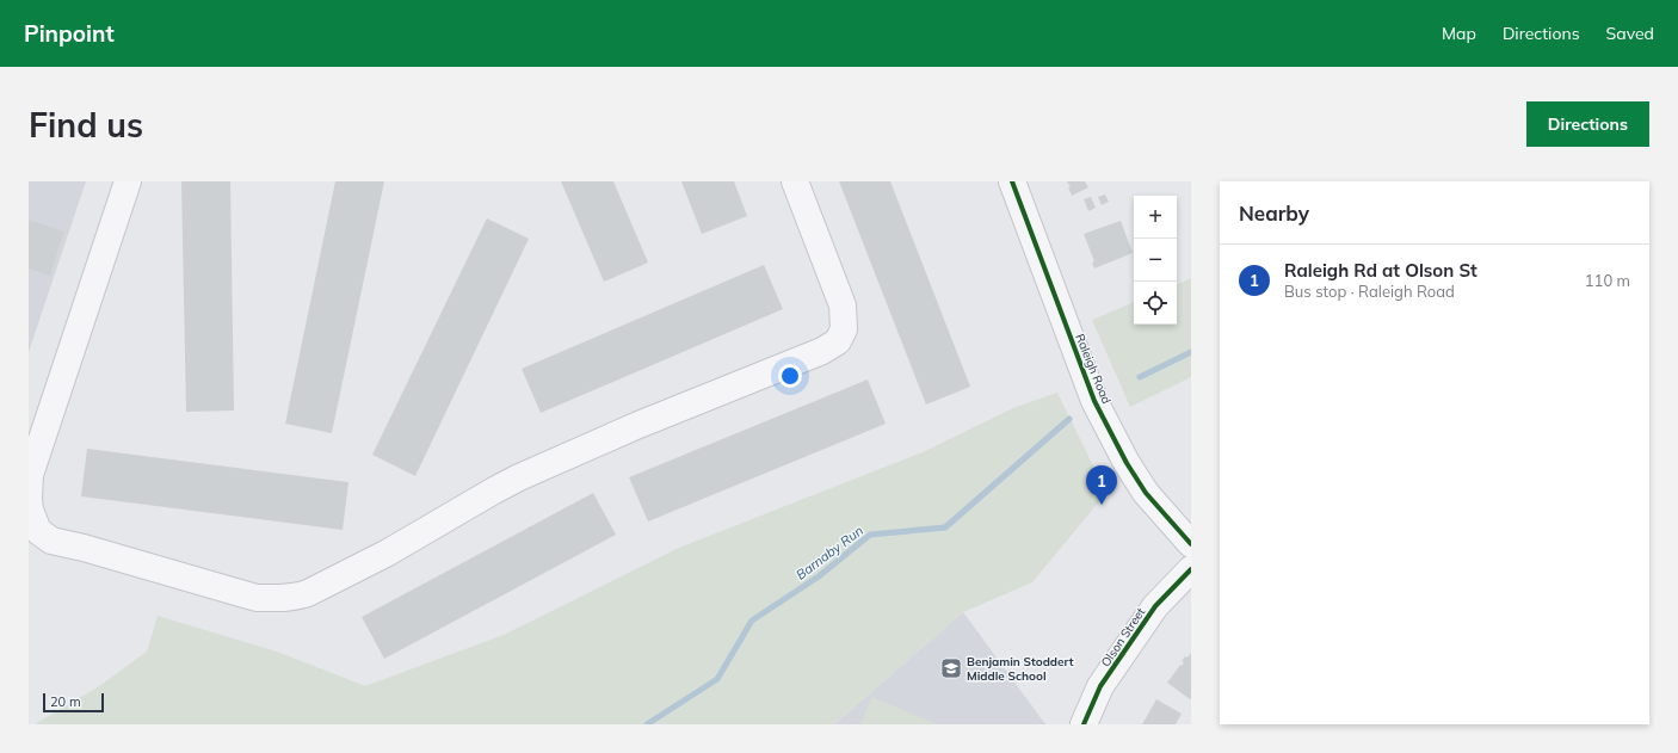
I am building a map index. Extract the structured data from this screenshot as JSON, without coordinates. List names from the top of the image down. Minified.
{"streets":{"street":["Raleigh Road","Olson Street"]},"water":["Barnaby Run"],"places":{"school or university":["Benjamin Stoddert Middle School"]},"scale_bar":"20 m","page":{"header":"Pinpoint","nav":["Map","Directions","Saved"],"buttons":"Directions","title":"Find us","heading":"Nearby","map_buttons":["+","−"],"list":[{"mark":"1","name":"Raleigh Rd at Olson St","note":"Bus stop · Raleigh Road","value":"110 m"}],"pins":"1","scale":"20 m"}}
